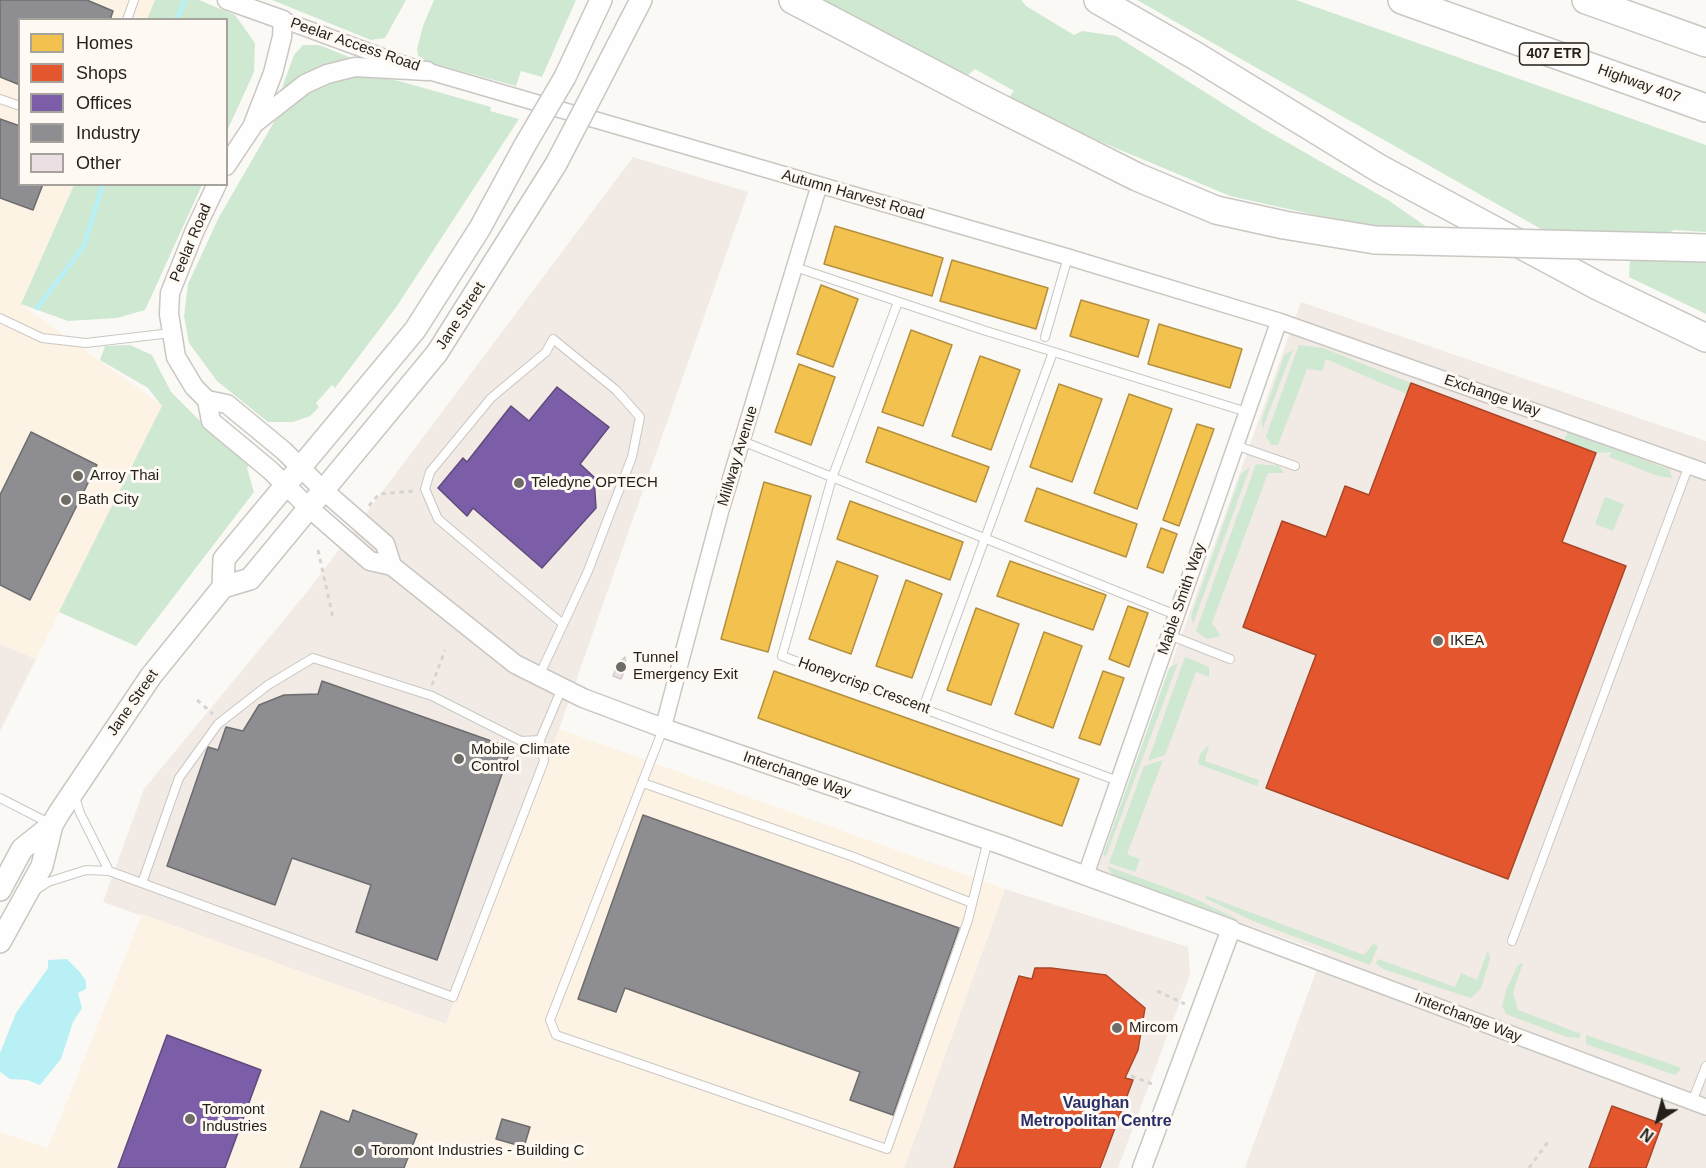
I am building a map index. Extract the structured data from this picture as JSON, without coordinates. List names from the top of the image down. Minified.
{"streets":{"highway":["407 ETR","Highway 407"],"main road":["Jane Street"],"street":["Peelar Access Road","Autumn Harvest Road","Peelar Road","Exchange Way","Millway Avenue","Mable Smith Way","Interchange Way"],"lane":["Honeycrisp Crescent"]},"crossings":[["Peelar Access Road","Autumn Harvest Road"],["Autumn Harvest Road","Exchange Way"],["Autumn Harvest Road","Millway Avenue"],["Autumn Harvest Road","Mable Smith Way"],["Peelar Road","Jane Street"],["Peelar Road","Interchange Way"],["Jane Street","Interchange Way"],["Exchange Way","Mable Smith Way"],["Millway Avenue","Interchange Way"],["Mable Smith Way","Honeycrisp Crescent"],["Mable Smith Way","Interchange Way"]],"districts":["Vaughan Metropolitan Centre"],"places":["Arroy Thai","Teledyne OPTECH","Bath City","IKEA","Tunnel Emergency Exit","Mobile Climate Control","Mircom","Toromont Industries","Toromont Industries - Building C"],"legend":["Homes","Shops","Offices","Industry","Other"],"north":"bottom left"}
